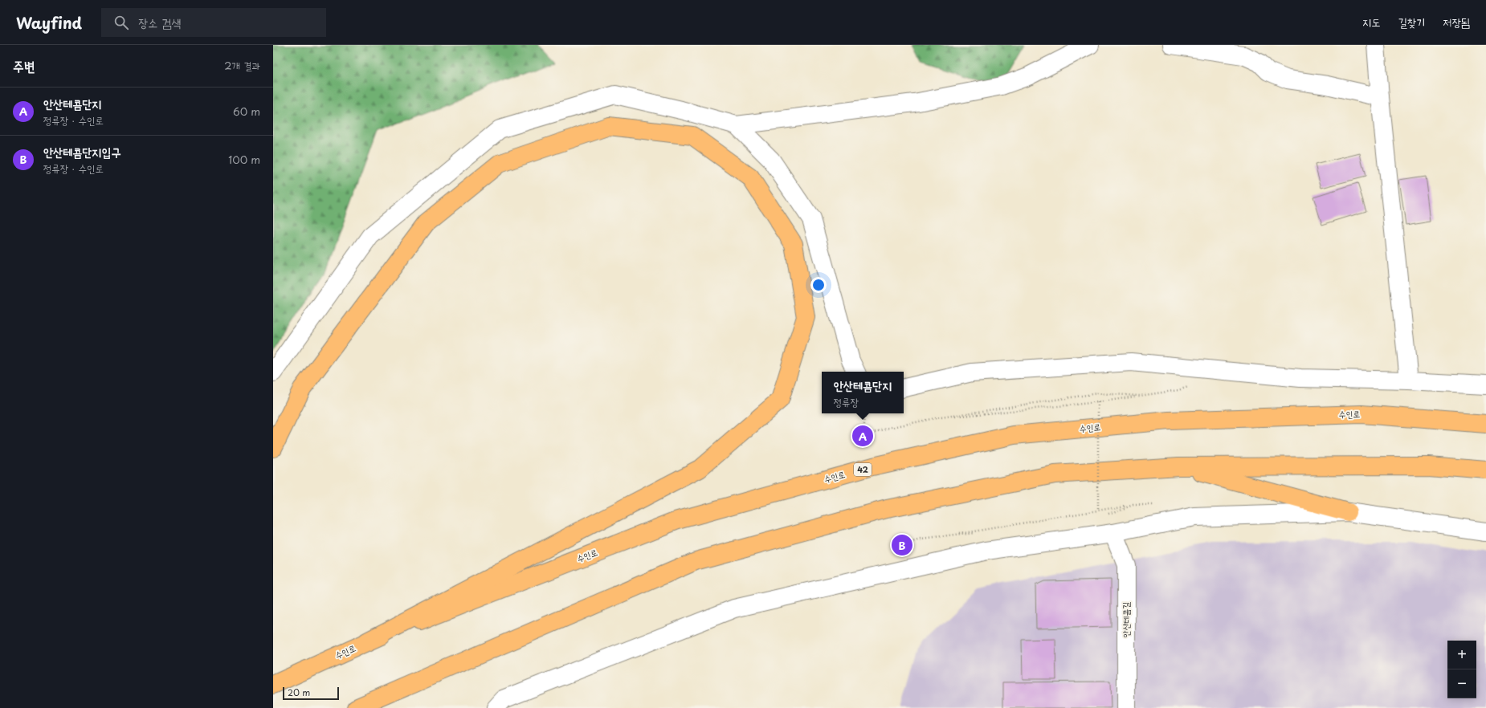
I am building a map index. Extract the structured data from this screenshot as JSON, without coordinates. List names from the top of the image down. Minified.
{"streets":{"highway":["수인로","42"],"street":["안산테콤길"]},"scale_bar":"20 m","page":{"header":"Wayfind","search":"장소 검색","nav":["지도","길찾기","저장됨"],"heading":["주변","2개 결과"],"list":[{"mark":"A","name":"안산테콤단지","note":"정류장 · 수인로","value":"60 m"},{"mark":"B","name":"안산테콤단지입구","note":"정류장 · 수인로","value":"100 m"}],"popup":["안산테콤단지","정류장"],"pins":["A","B"],"map_buttons":["+","−"],"scale":"20 m"}}
